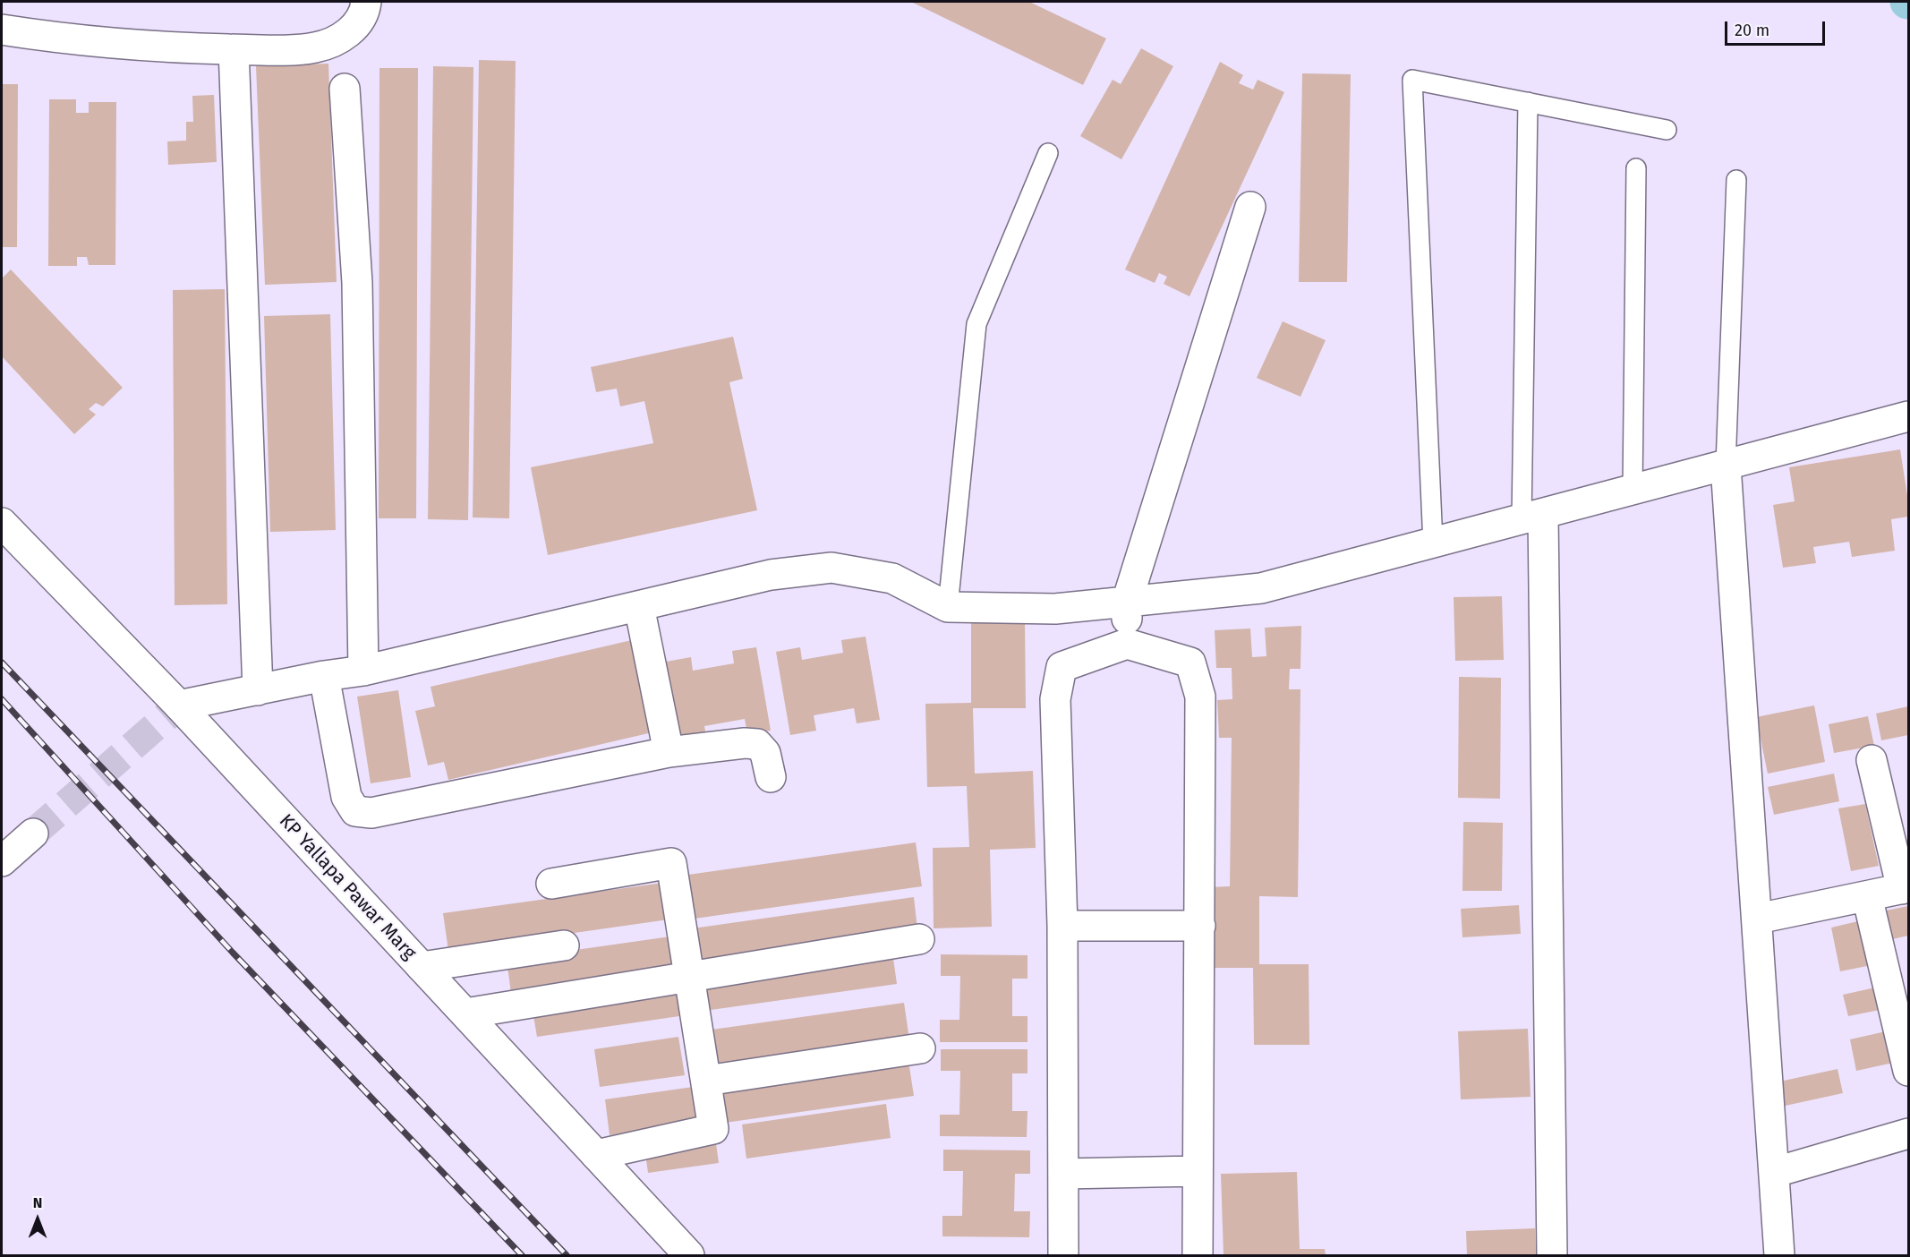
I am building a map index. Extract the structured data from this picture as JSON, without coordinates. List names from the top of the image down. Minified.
{"streets":{"street":["KP Yallapa Pawar Marg"]},"scale_bar":"20 m","north":"top"}
